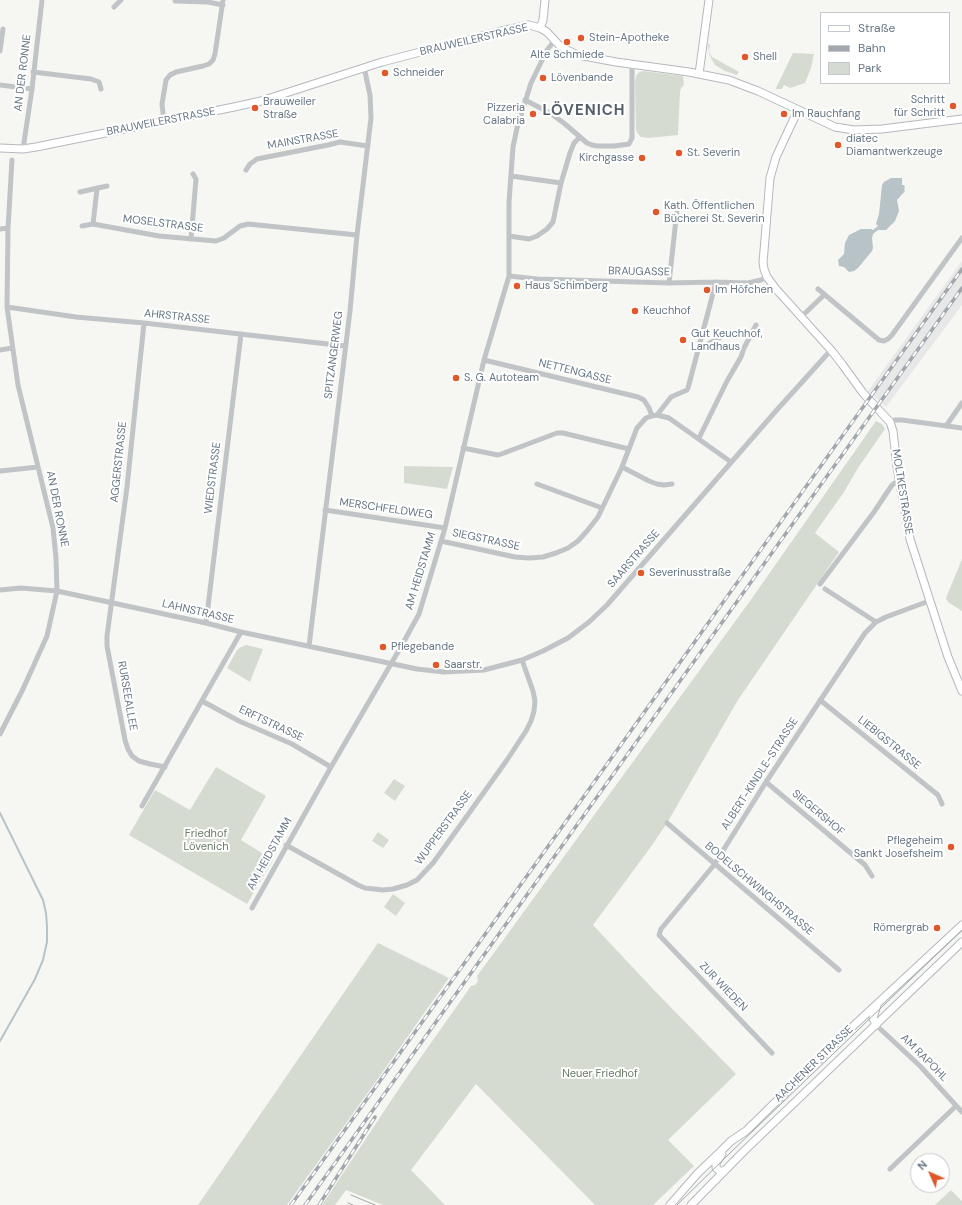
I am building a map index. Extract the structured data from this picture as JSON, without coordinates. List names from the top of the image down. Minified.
{"streets":{"street":["BRAUWEILERSTRASSE","AN DER RONNE","MAINSTRASSE","MOSELSTRASSE","BRAUGASSE","AHRSTRASSE","SPITZANGERWEG","NETTENGASSE","AGGERSTRASSE","WIEDSTRASSE","MOLTKESTRASSE","MERSCHFELDWEG","SIEGSTRASSE","SAARSTRASSE","AM HEIDSTAMM","LAHNSTRASSE","RURSEEALLEE","ERFTSTRASSE","LIEBIGSTRASSE","ALBERT-KINDLE-STRASSE","SIEGERSHOF","WUPPERSTRASSE","BODELSCHWINGHSTRASSE","ZUR WIEDEN","AM RAPOHL","AACHENER STRASSE"]},"crossings":[["BRAUWEILERSTRASSE","AN DER RONNE"],["BRAUWEILERSTRASSE","SPITZANGERWEG"],["BRAUWEILERSTRASSE","AM HEIDSTAMM"],["AN DER RONNE","AHRSTRASSE"],["AN DER RONNE","LAHNSTRASSE"],["MAINSTRASSE","SPITZANGERWEG"],["MOSELSTRASSE","SPITZANGERWEG"],["BRAUGASSE","SIEGSTRASSE"],["BRAUGASSE","AM HEIDSTAMM"],["AHRSTRASSE","SPITZANGERWEG"],["AHRSTRASSE","AGGERSTRASSE"],["AHRSTRASSE","WIEDSTRASSE"],["SPITZANGERWEG","MERSCHFELDWEG"],["SPITZANGERWEG","LAHNSTRASSE"],["NETTENGASSE","SIEGSTRASSE"],["NETTENGASSE","AM HEIDSTAMM"],["AGGERSTRASSE","LAHNSTRASSE"],["AGGERSTRASSE","RURSEEALLEE"],["WIEDSTRASSE","LAHNSTRASSE"],["MOLTKESTRASSE","ALBERT-KINDLE-STRASSE"],["MERSCHFELDWEG","AM HEIDSTAMM"],["SIEGSTRASSE","AM HEIDSTAMM"],["SAARSTRASSE","AM HEIDSTAMM"],["SAARSTRASSE","LAHNSTRASSE"],["SAARSTRASSE","WUPPERSTRASSE"],["AM HEIDSTAMM","LAHNSTRASSE"],["AM HEIDSTAMM","ERFTSTRASSE"],["AM HEIDSTAMM","WUPPERSTRASSE"],["LAHNSTRASSE","RURSEEALLEE"],["LIEBIGSTRASSE","ALBERT-KINDLE-STRASSE"],["ALBERT-KINDLE-STRASSE","SIEGERSHOF"],["ALBERT-KINDLE-STRASSE","BODELSCHWINGHSTRASSE"],["ALBERT-KINDLE-STRASSE","ZUR WIEDEN"],["AM RAPOHL","AACHENER STRASSE"]],"districts":["LÖVENICH"],"parks":["Friedhof Lövenich","Neuer Friedhof"],"places":["Stein-Apotheke","Alte Schmiede","Shell","Schneider","Lövenbande","Schritt für Schritt","Brauweiler Straße","Pizzeria Calabria","Im Rauchfang","diatec Diamantwerkzeuge","St. Severin","Kirchgasse","Kath. Öffentlichen Bücherei St. Severin","Haus Schimberg","Im Höfchen","Keuchhof","Gut Keuchhof, Landhaus","S. G. Autoteam","Severinusstraße","Pflegebande","Saarstr.","Pflegeheim Sankt Josefsheim","Römergrab"],"legend":["Straße","Bahn","Park"],"north":"top left"}
